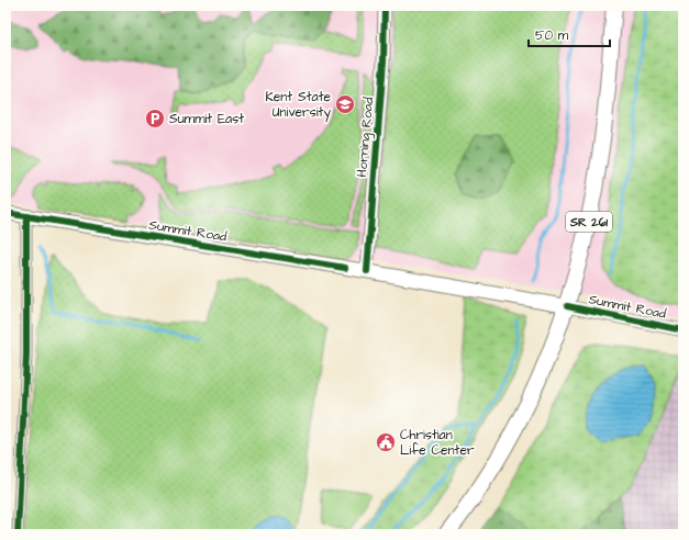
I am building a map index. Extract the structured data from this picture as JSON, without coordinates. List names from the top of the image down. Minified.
{"streets":{"main road":["SR 261","Summit Road"],"street":["Horning Road"]},"crossings":[["Horning Road","Summit Road"],["SR 261","Summit Road"]],"places":{"school or university":["Kent State University"],"parking":["Summit East"],"public building":["Christian Life Center"]},"scale_bar":"50 m"}
